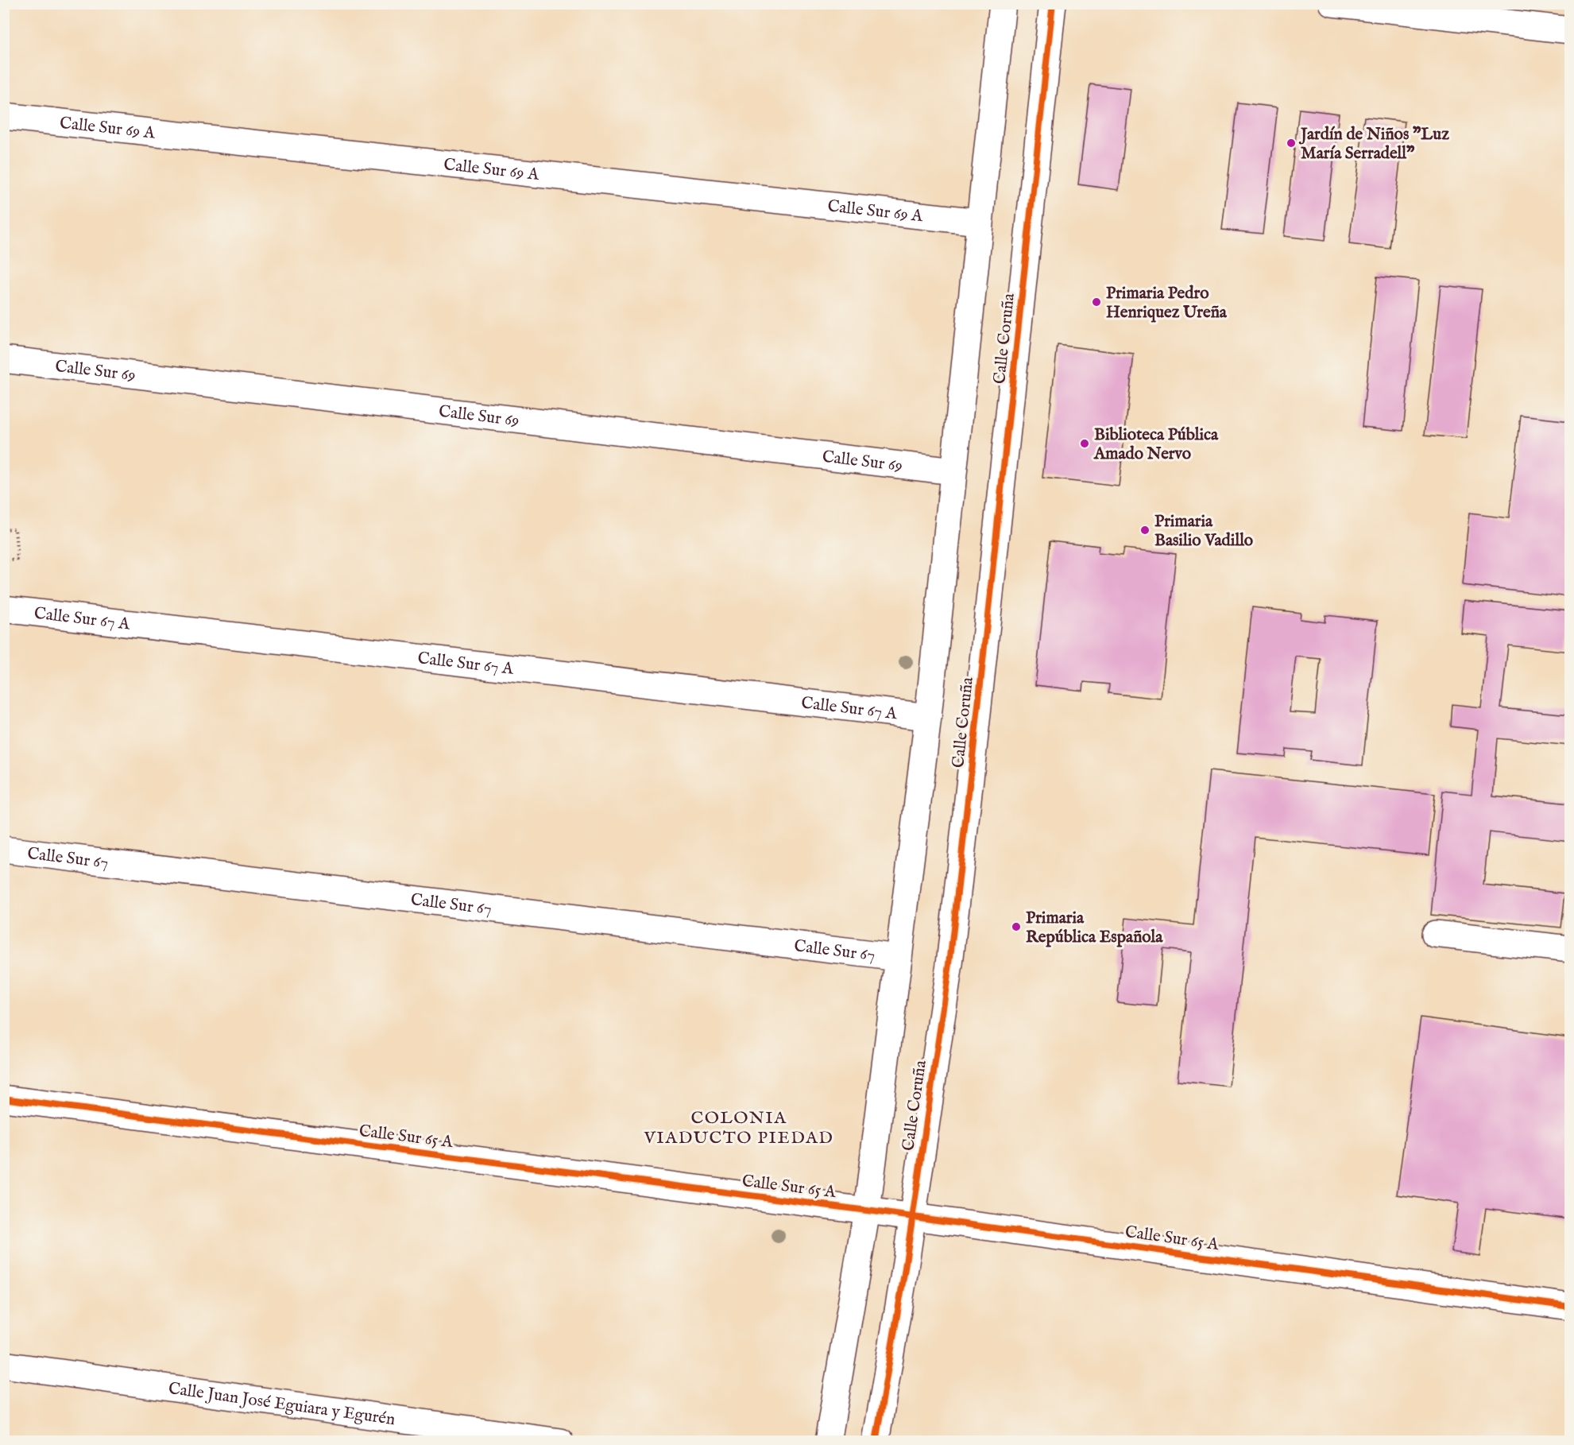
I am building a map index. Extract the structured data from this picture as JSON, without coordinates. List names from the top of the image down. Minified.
{"streets":{"street":["Calle Sur 69 A","Calle Coruña","Calle Sur 69","Calle Sur 67 A","Calle Sur 67","Calle Sur 65 A","Calle Juan José Eguiara y Egurén"]},"crossings":[["Calle Sur 69 A","Calle Coruña"],["Calle Coruña","Calle Sur 69"],["Calle Coruña","Calle Sur 67 A"],["Calle Coruña","Calle Sur 67"],["Calle Coruña","Calle Sur 65 A"]],"districts":["COLONIA VIADUCTO PIEDAD"],"places":["Jardín de Niños \"Luz María Serradell\"","Primaria Pedro Henriquez Ureña","Biblioteca Pública Amado Nervo","Primaria Basilio Vadillo","Primaria República Española"]}
